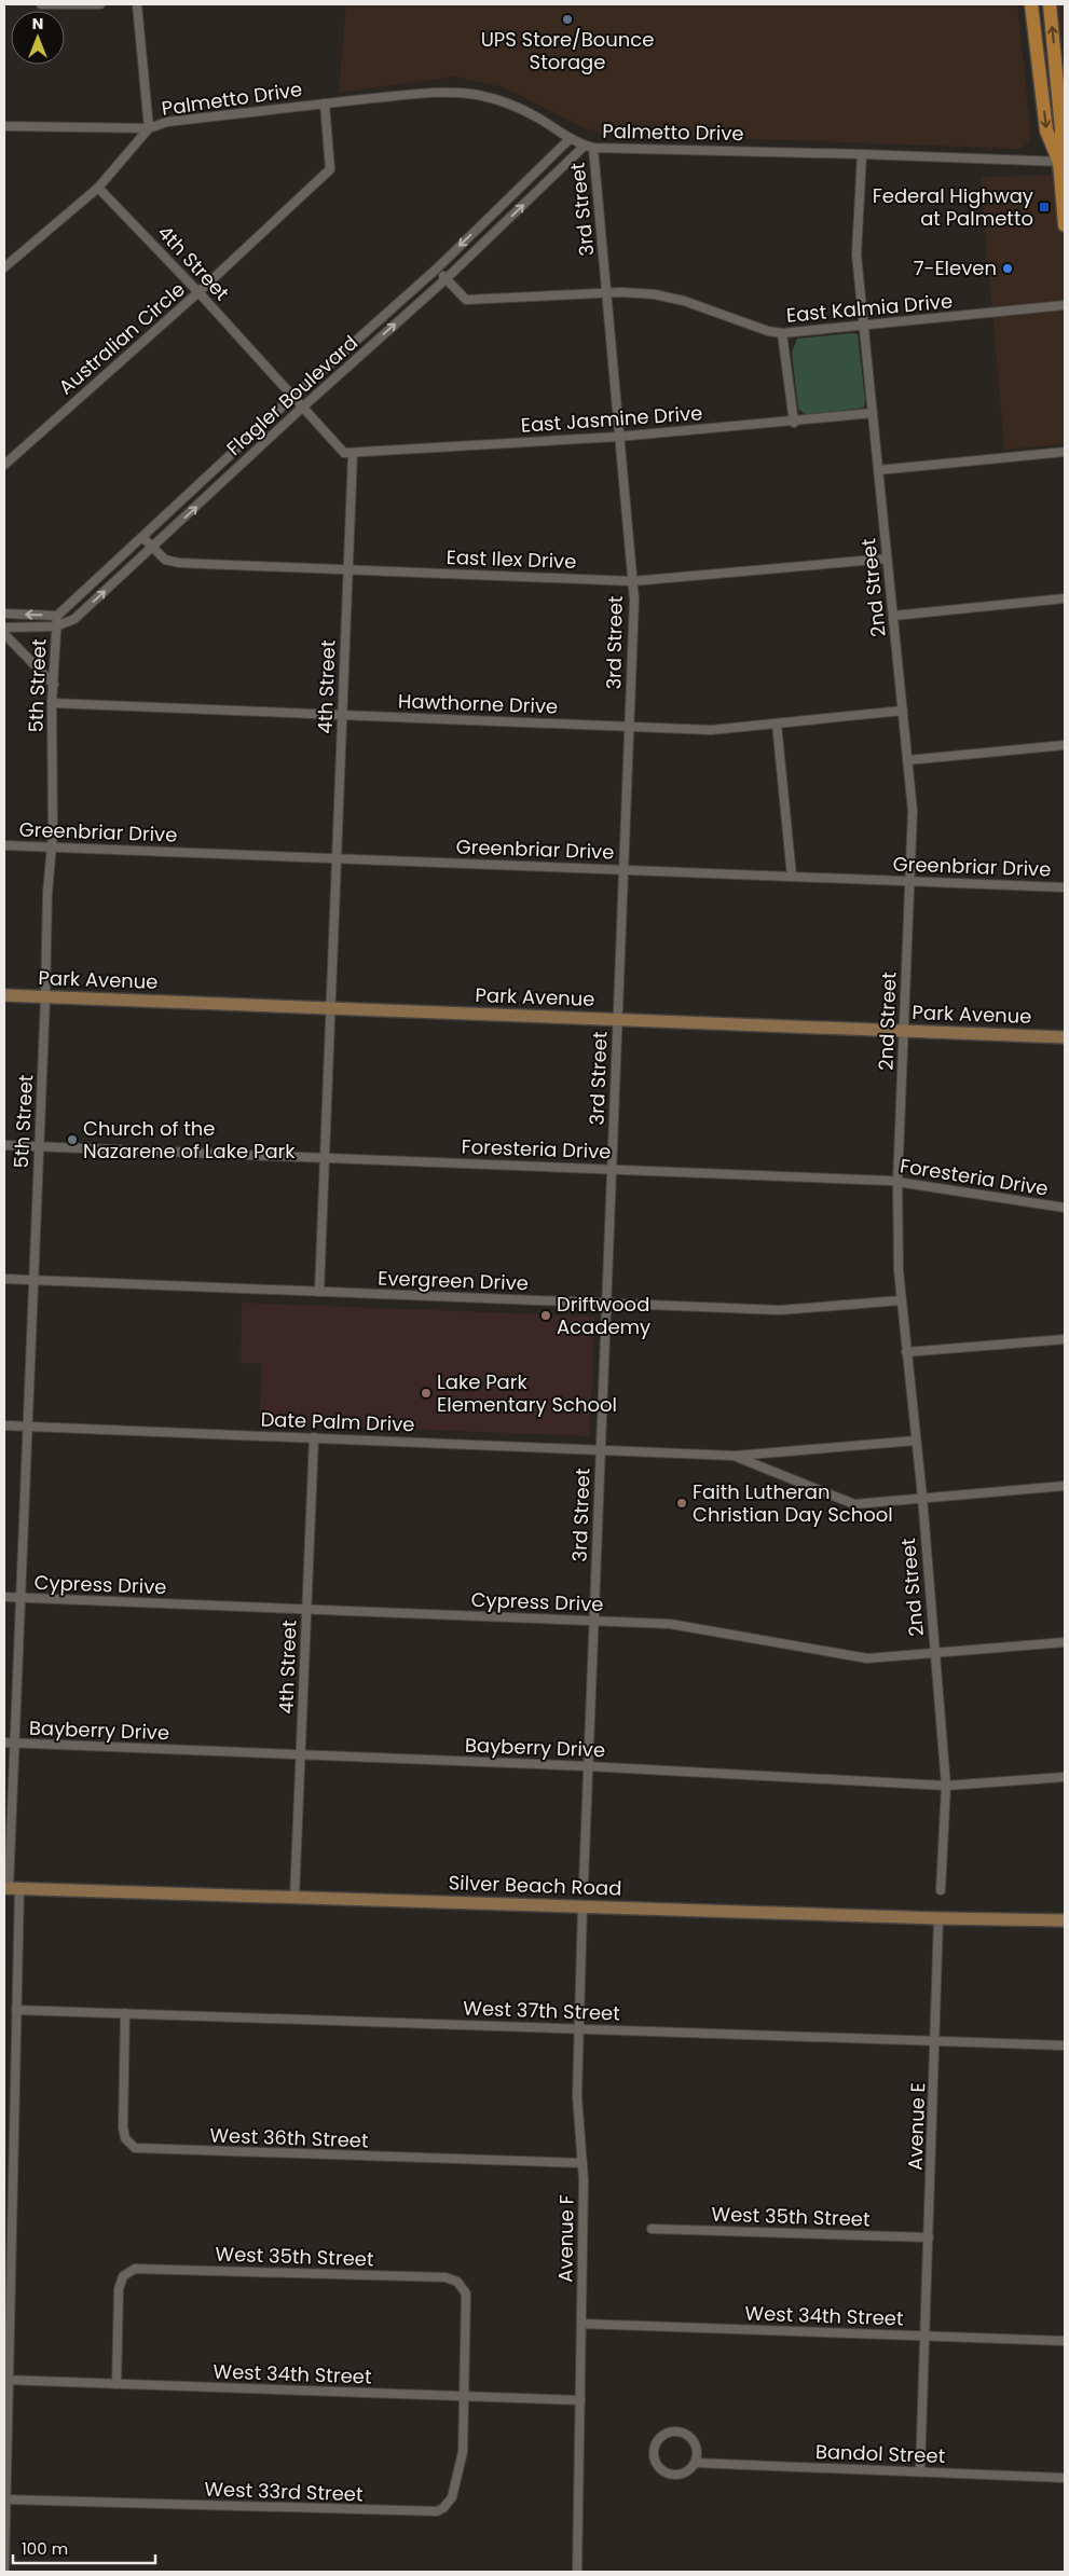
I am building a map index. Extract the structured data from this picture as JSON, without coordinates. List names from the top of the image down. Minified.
{"streets":{"street":["Palmetto Drive","3rd Street","4th Street","East Kalmia Drive","Australian Circle","Flagler Boulevard","East Jasmine Drive","East Ilex Drive","2nd Street","5th Street","Hawthorne Drive","Greenbriar Drive","Park Avenue","Foresteria Drive","Evergreen Drive","Date Palm Drive","Cypress Drive","Bayberry Drive","Silver Beach Road","West 37th Street","Avenue E","West 36th Street","West 35th Street","Avenue F","West 34th Street","Bandol Street","West 33rd Street"]},"crossings":[["Palmetto Drive","3rd Street"],["Palmetto Drive","Australian Circle"],["Palmetto Drive","Flagler Boulevard"],["Palmetto Drive","2nd Street"],["3rd Street","East Kalmia Drive"],["3rd Street","Flagler Boulevard"],["3rd Street","East Jasmine Drive"],["3rd Street","East Ilex Drive"],["3rd Street","Hawthorne Drive"],["3rd Street","Greenbriar Drive"],["3rd Street","Park Avenue"],["3rd Street","Foresteria Drive"],["3rd Street","Evergreen Drive"],["3rd Street","Date Palm Drive"],["3rd Street","Cypress Drive"],["3rd Street","Bayberry Drive"],["4th Street","Australian Circle"],["4th Street","Flagler Boulevard"],["4th Street","East Jasmine Drive"],["4th Street","East Ilex Drive"],["4th Street","Hawthorne Drive"],["4th Street","Greenbriar Drive"],["4th Street","Park Avenue"],["4th Street","Foresteria Drive"],["4th Street","Evergreen Drive"],["4th Street","Date Palm Drive"],["4th Street","Cypress Drive"],["4th Street","Bayberry Drive"],["4th Street","Silver Beach Road"],["East Kalmia Drive","Flagler Boulevard"],["East Kalmia Drive","2nd Street"],["Flagler Boulevard","East Ilex Drive"],["Flagler Boulevard","5th Street"],["East Jasmine Drive","2nd Street"],["East Ilex Drive","2nd Street"],["2nd Street","Hawthorne Drive"],["2nd Street","Greenbriar Drive"],["2nd Street","Park Avenue"],["2nd Street","Foresteria Drive"],["2nd Street","Evergreen Drive"],["2nd Street","Date Palm Drive"],["2nd Street","Cypress Drive"],["2nd Street","Bayberry Drive"],["5th Street","Hawthorne Drive"],["5th Street","Greenbriar Drive"],["5th Street","Park Avenue"],["5th Street","Foresteria Drive"],["5th Street","Evergreen Drive"],["5th Street","Date Palm Drive"],["5th Street","Cypress Drive"],["5th Street","Bayberry Drive"],["5th Street","Silver Beach Road"],["5th Street","West 37th Street"],["5th Street","West 34th Street"],["5th Street","West 33rd Street"],["Silver Beach Road","Avenue E"],["Silver Beach Road","Avenue F"],["West 37th Street","Avenue E"],["West 37th Street","West 36th Street"],["West 37th Street","Avenue F"],["Avenue E","West 35th Street"],["Avenue E","West 34th Street"],["Avenue E","Bandol Street"],["West 36th Street","Avenue F"],["West 35th Street","West 34th Street"],["West 35th Street","West 33rd Street"],["Avenue F","West 34th Street"],["West 34th Street","West 33rd Street"]],"places":{"other":["UPS Store/Bounce Storage","7-Eleven","Church of the Nazarene of Lake Park","Driftwood Academy","Lake Park Elementary School","Faith Lutheran Christian Day School"],"transit":["Federal Highway at Palmetto"]},"scale_bar":"100 m","north":"top"}
